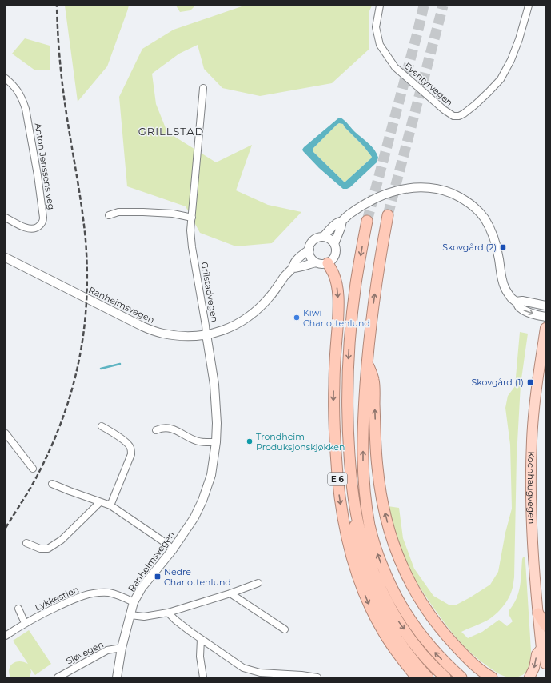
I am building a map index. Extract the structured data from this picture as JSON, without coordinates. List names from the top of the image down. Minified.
{"streets":{"highway":["E 6"],"main road":["Kochhaugvegen"],"street":["Eventyrvegen","Anton Jenssens veg","Grilstadvegen","Ranheimsvegen","Lykkestien","Sjøvegen"]},"crossings":[["Grilstadvegen","Ranheimsvegen"],["Grilstadvegen","E 6"],["Ranheimsvegen","Lykkestien"],["Ranheimsvegen","Sjøvegen"]],"districts":["GRILLSTAD"],"places":{"transit":["Skovgård (2)","Skovgård (1)","Nedre Charlottenlund"],"other":["Kiwi Charlottenlund","Trondheim Produksjonskjøkken"]}}
